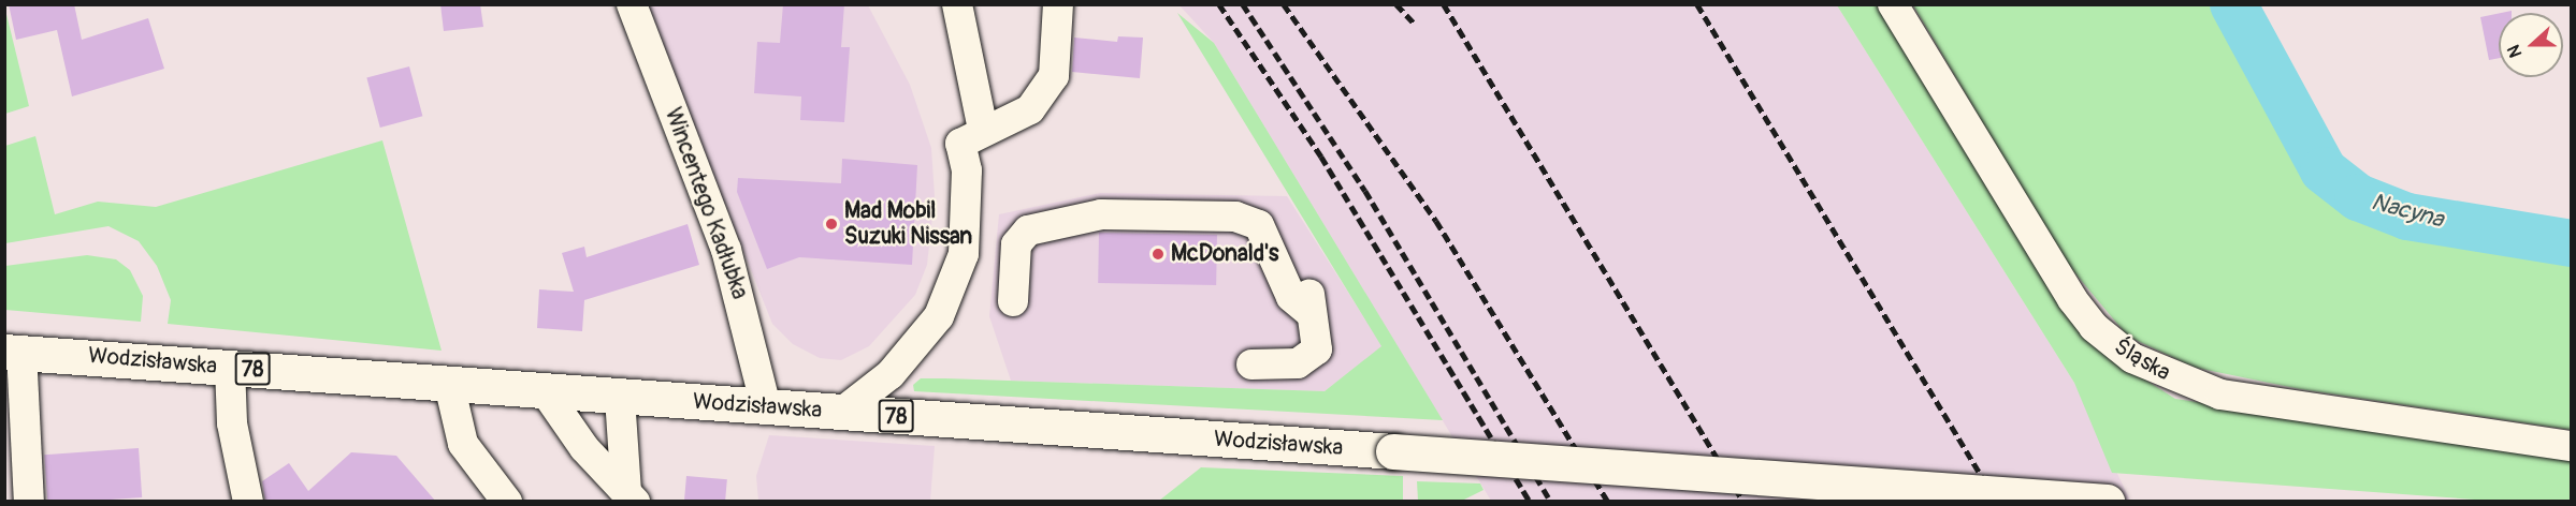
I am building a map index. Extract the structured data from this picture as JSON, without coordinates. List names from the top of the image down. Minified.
{"streets":{"main road":["Wodzisławska","78"],"street":["Wincentego Kadłubka","Śląska"]},"crossings":[["Wincentego Kadłubka","Wodzisławska"]],"water":["Nacyna"],"places":["Mad Mobil Suzuki Nissan","McDonald's"],"north":"left"}
